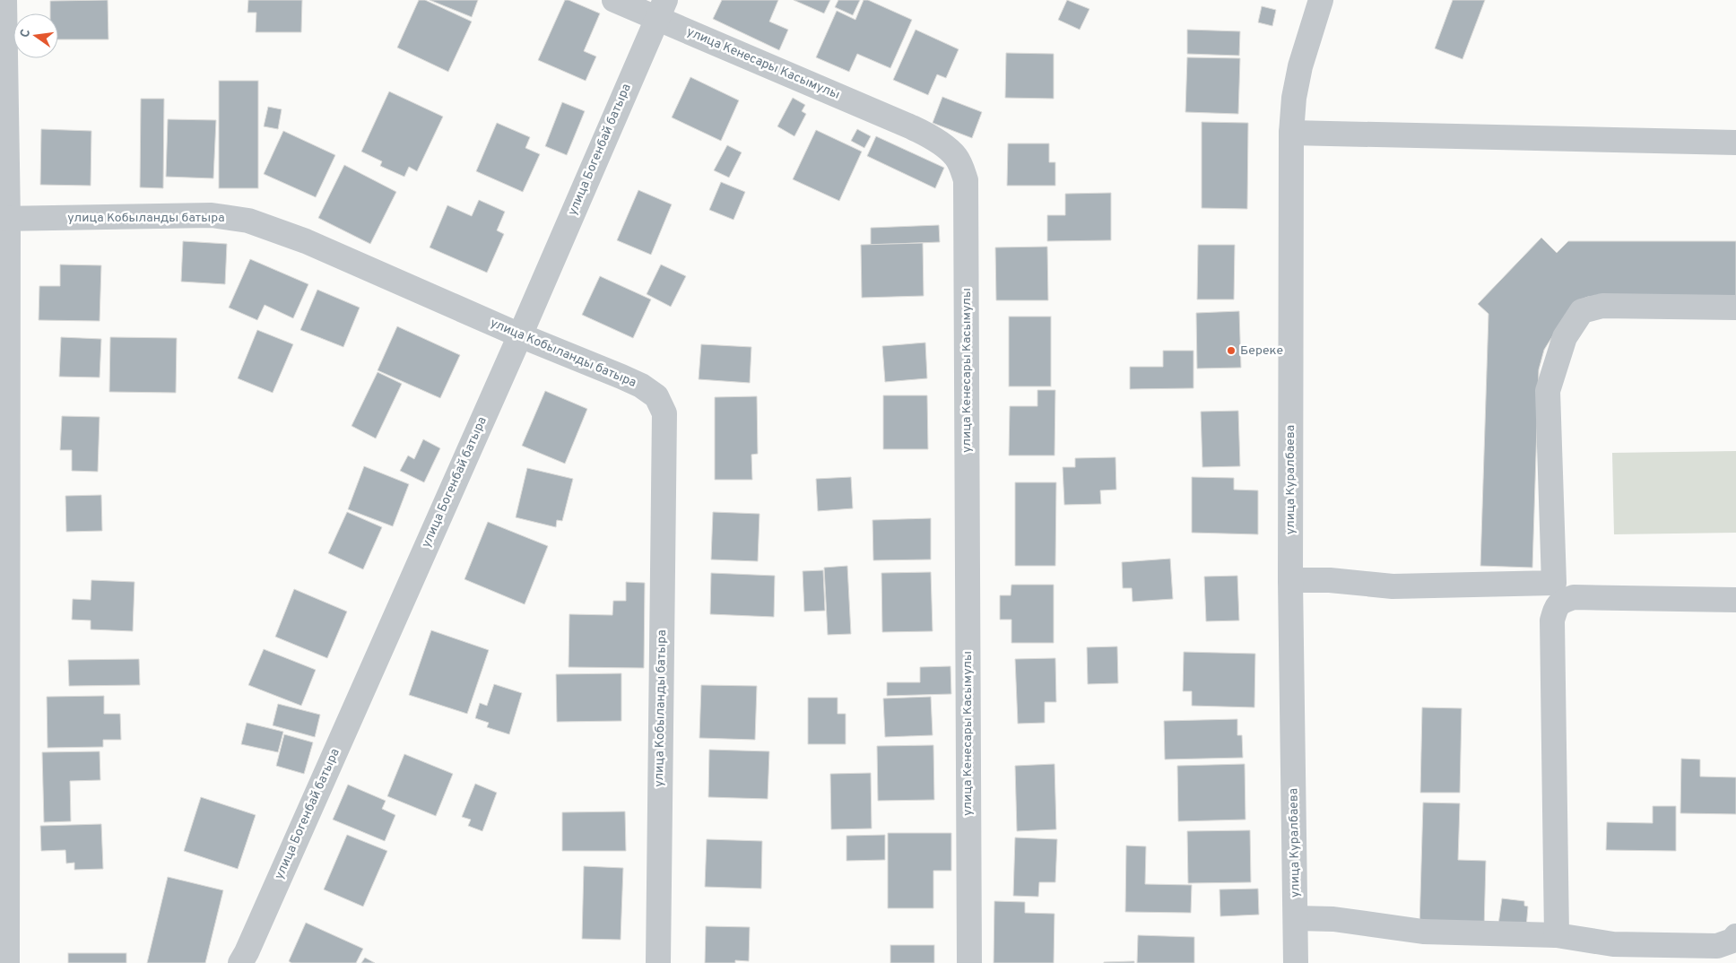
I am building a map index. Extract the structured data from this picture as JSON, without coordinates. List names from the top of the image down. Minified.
{"streets":{"street":["улица Кенесары Касымулы","улица Богенбай батыра","улица Кобыланды батыра","улица Куралбаева"]},"crossings":[["улица Кенесары Касымулы","улица Богенбай батыра"],["улица Богенбай батыра","улица Кобыланды батыра"]],"places":["Береке"],"north":"left"}
